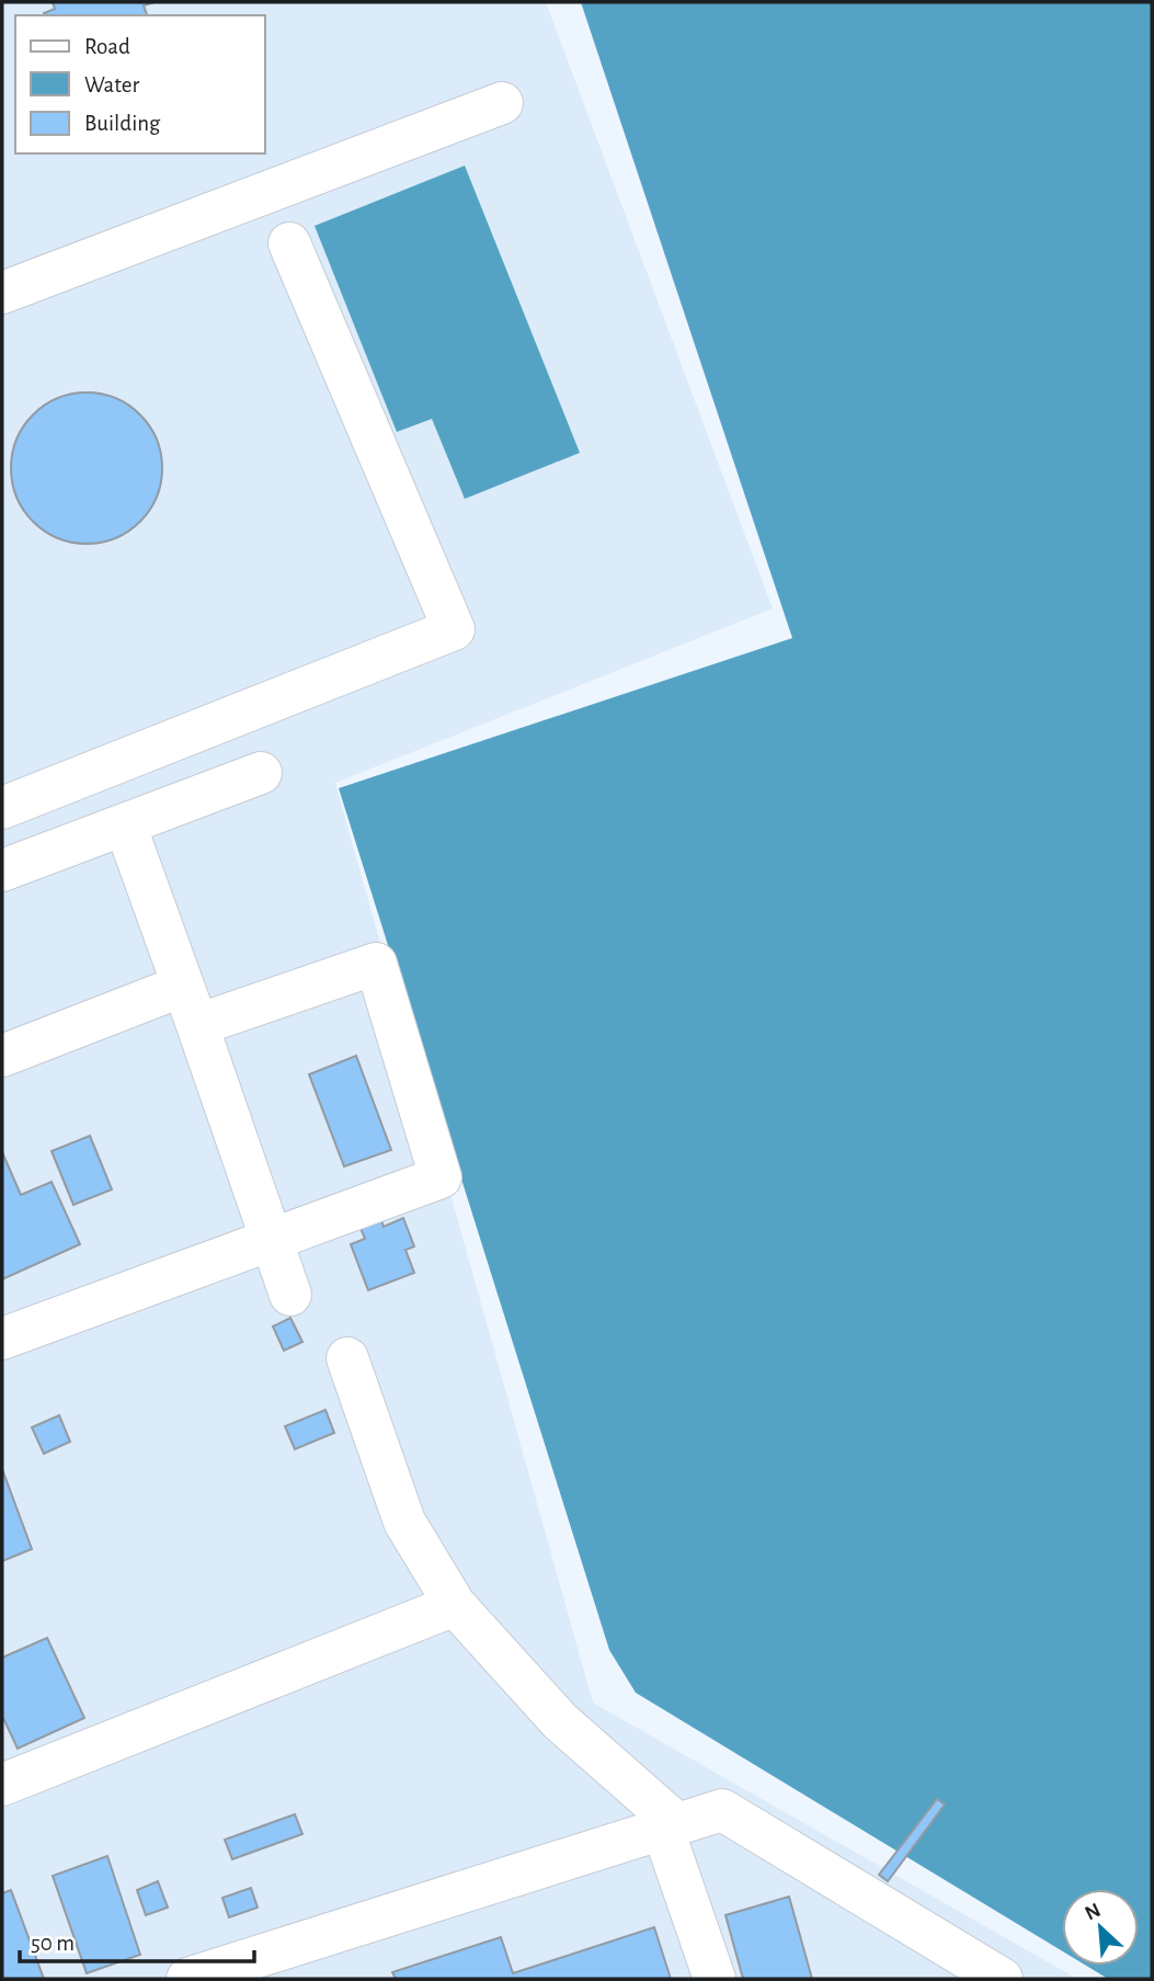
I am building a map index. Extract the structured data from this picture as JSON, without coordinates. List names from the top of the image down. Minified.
{"legend":["Road","Water","Building"],"scale_bar":"50 m","north":"top left"}
